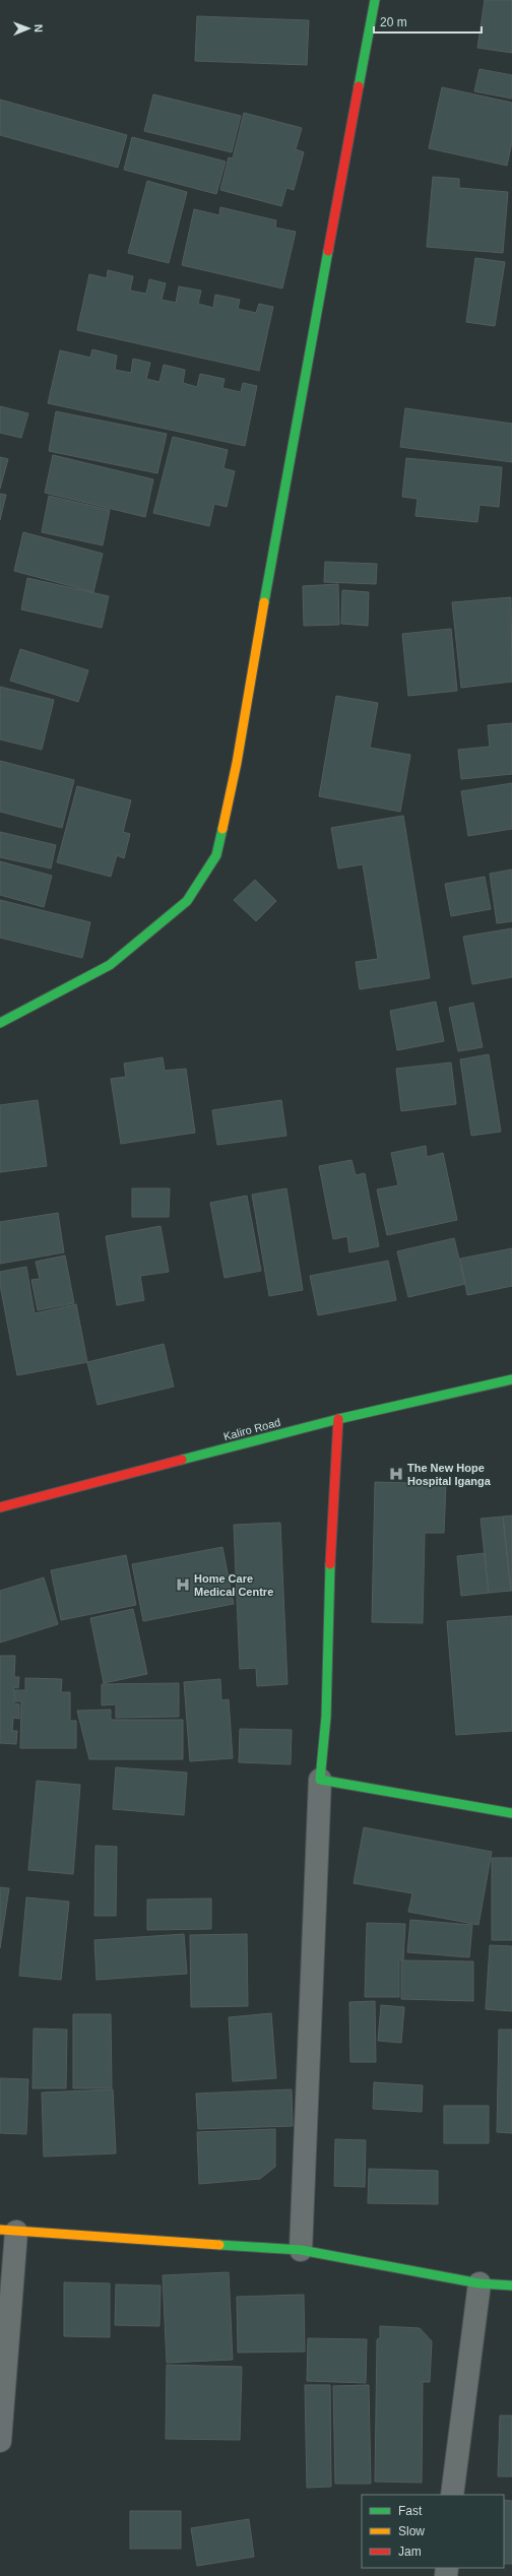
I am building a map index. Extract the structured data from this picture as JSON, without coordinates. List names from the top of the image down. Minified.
{"streets":{"street":["Kaliro Road"]},"places":{"hospital":["The New Hope Hospital Iganga","Home Care Medical Centre"]},"legend":["Fast","Slow","Jam"],"scale_bar":"20 m","north":"right"}
